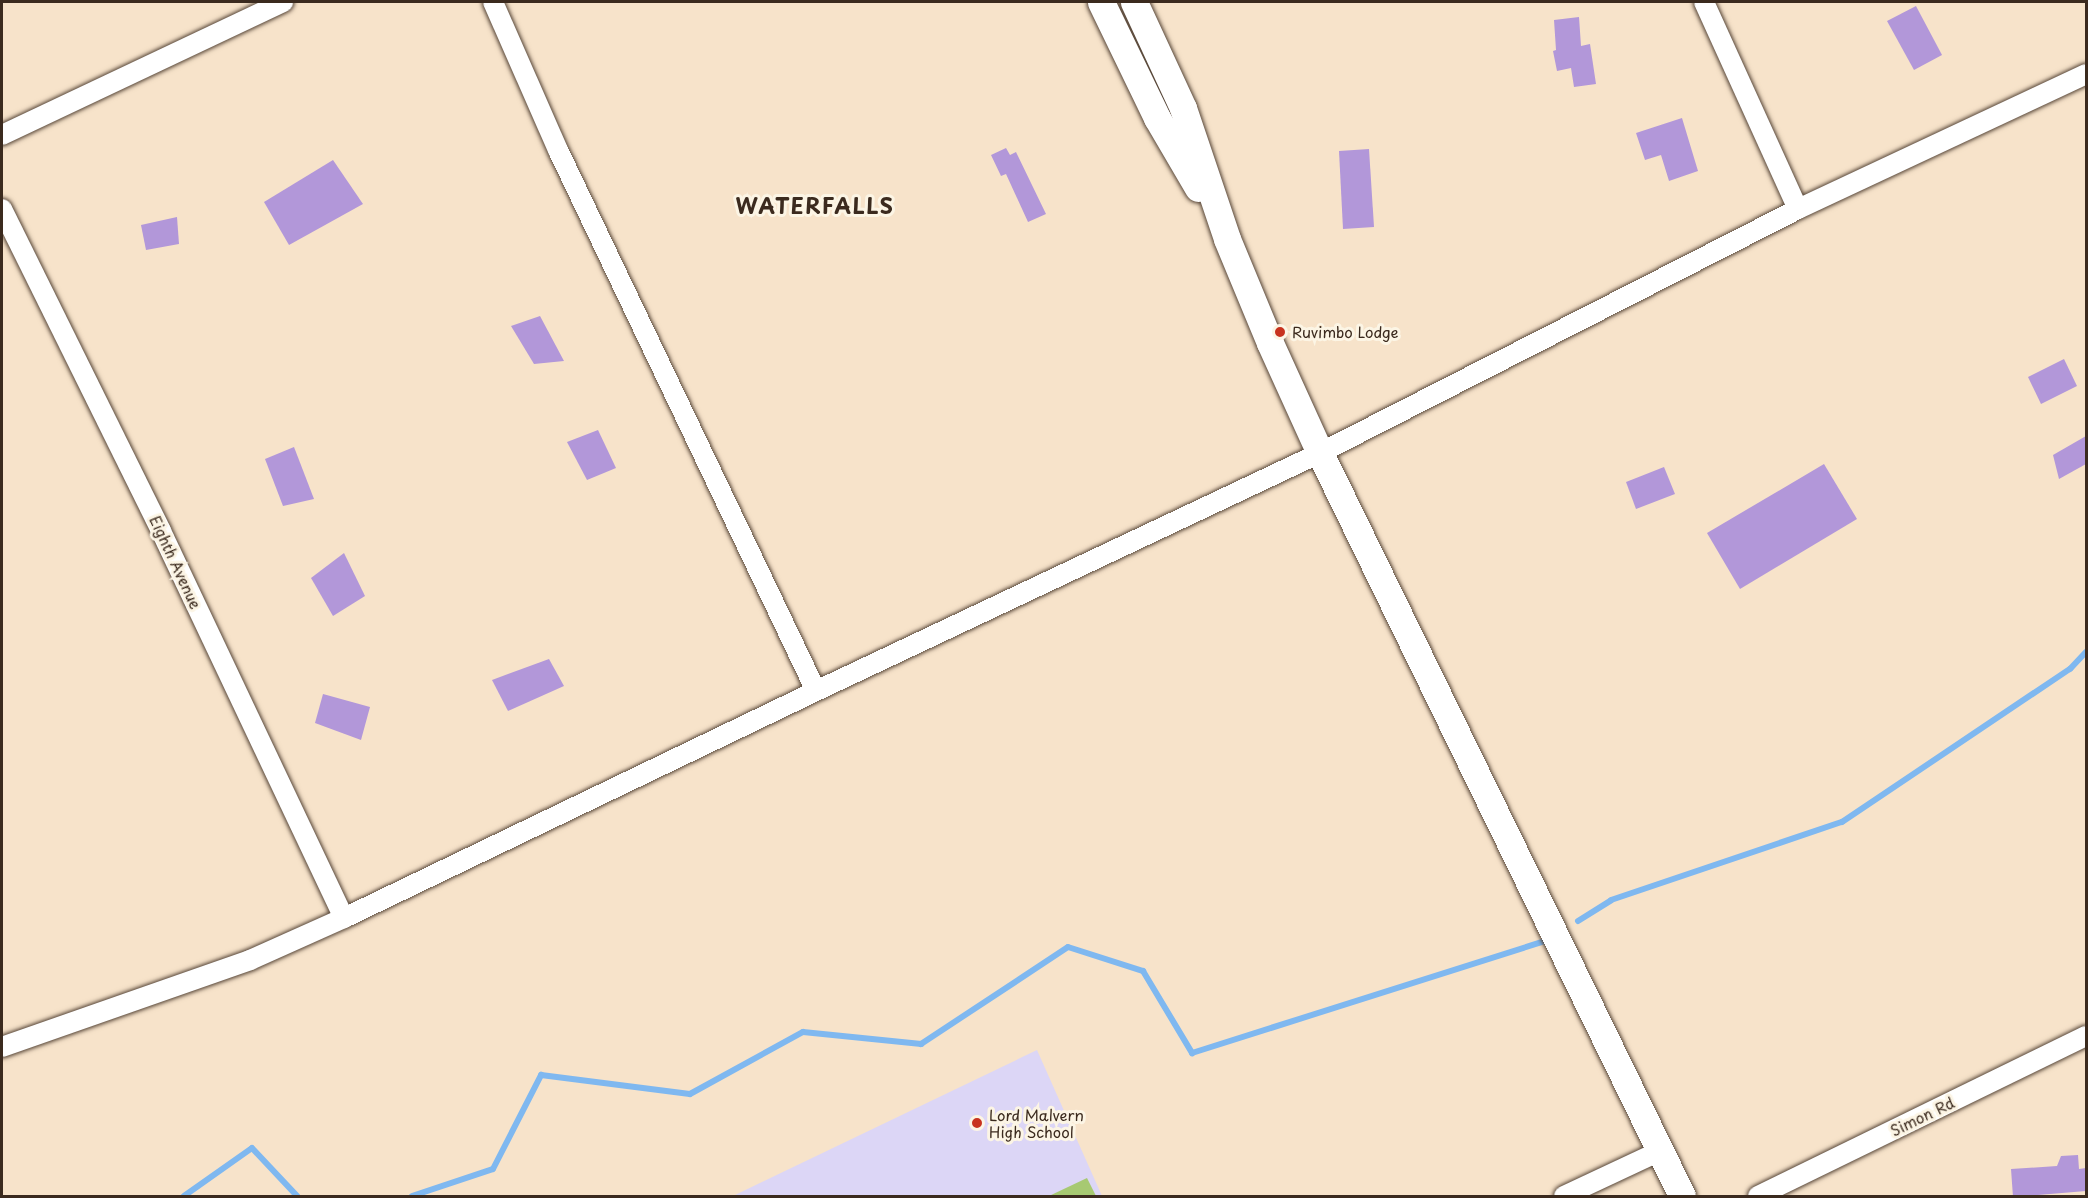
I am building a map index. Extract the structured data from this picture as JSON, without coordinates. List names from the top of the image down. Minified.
{"streets":{"street":["Eighth Avenue","Simon Rd"]},"districts":["WATERFALLS"],"places":["Ruvimbo Lodge","Lord Malvern High School"]}
